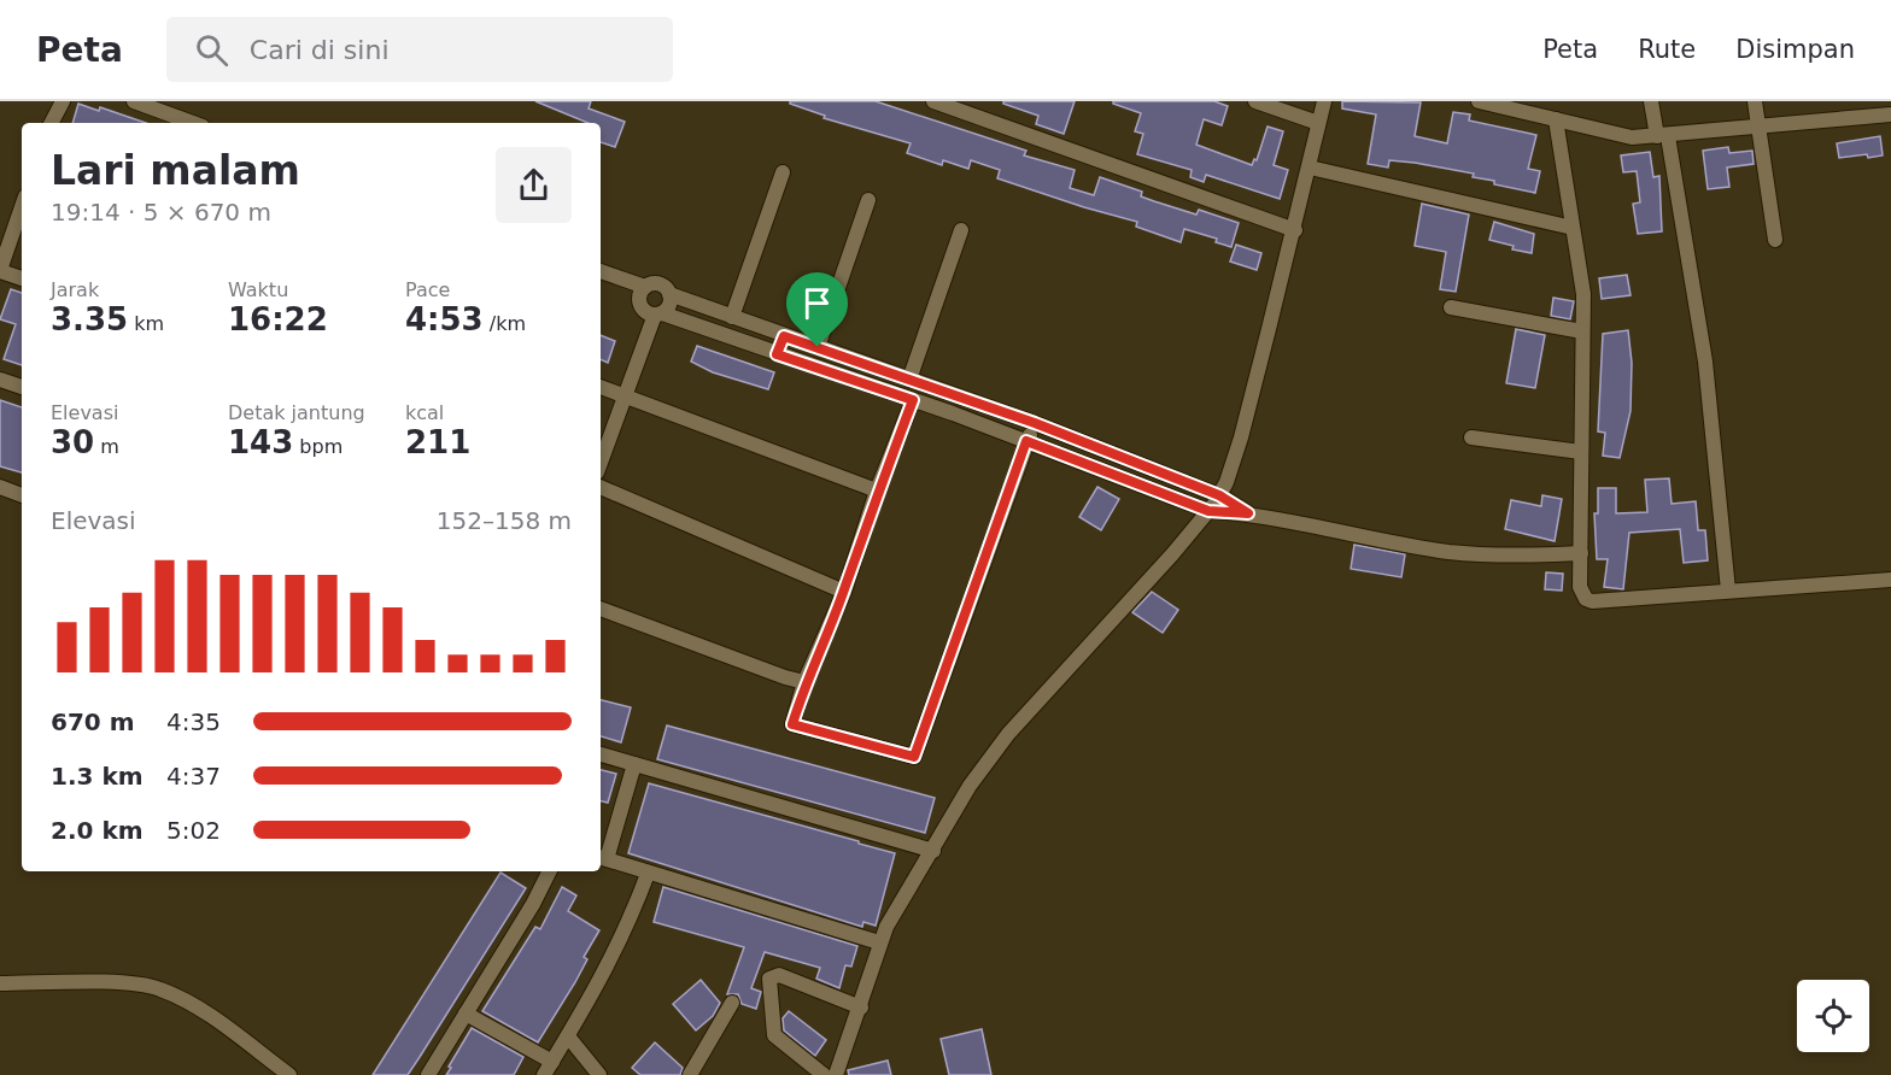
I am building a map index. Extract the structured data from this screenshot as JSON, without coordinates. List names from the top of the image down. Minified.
{"page":{"header":"Peta","search":"Cari di sini","nav":["Peta","Rute","Disimpan"],"heading":["Lari malam","19:14 · 5 × 670 m"],"stats":[["Jarak","3.35 km"],["Waktu","16:22"],["Pace","4:53 /km"],["Elevasi","30 m"],["Detak jantung","143 bpm"],["kcal","211"]],"chart":["Elevasi","152–158 m"],"list":[{"name":"670 m","note":"4:35"},{"name":"1.3 km","note":"4:37"},{"name":"2.0 km","note":"5:02"}]}}
